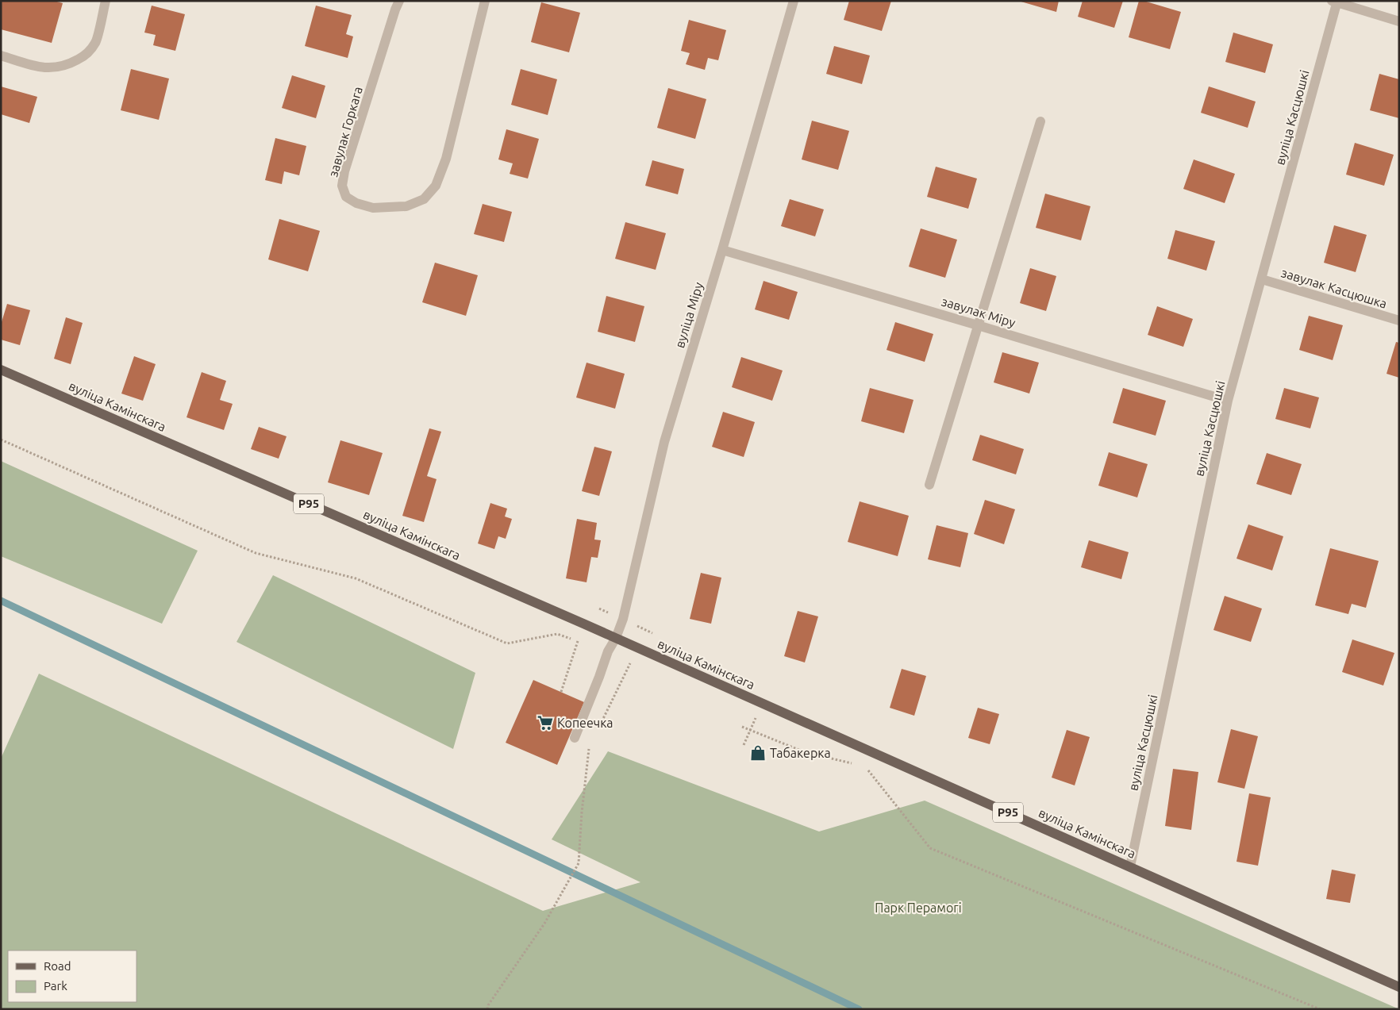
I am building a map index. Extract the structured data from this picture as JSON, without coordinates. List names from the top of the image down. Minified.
{"streets":{"main road":["вуліца Камінскага","Р95"],"street":["вуліца Касцюшкі","завулак Горкага","завулак Касцюшка","завулак Міру","вуліца Міру"]},"crossings":[["вуліца Касцюшкі","завулак Касцюшка"],["вуліца Касцюшкі","завулак Міру"],["вуліца Касцюшкі","вуліца Камінскага"],["завулак Міру","вуліца Міру"],["вуліца Міру","вуліца Камінскага"]],"parks":["Парк Перамогі"],"places":{"supermarket":["Копеечка"],"shop":["Табакерка"]},"legend":["Road","Park"]}
